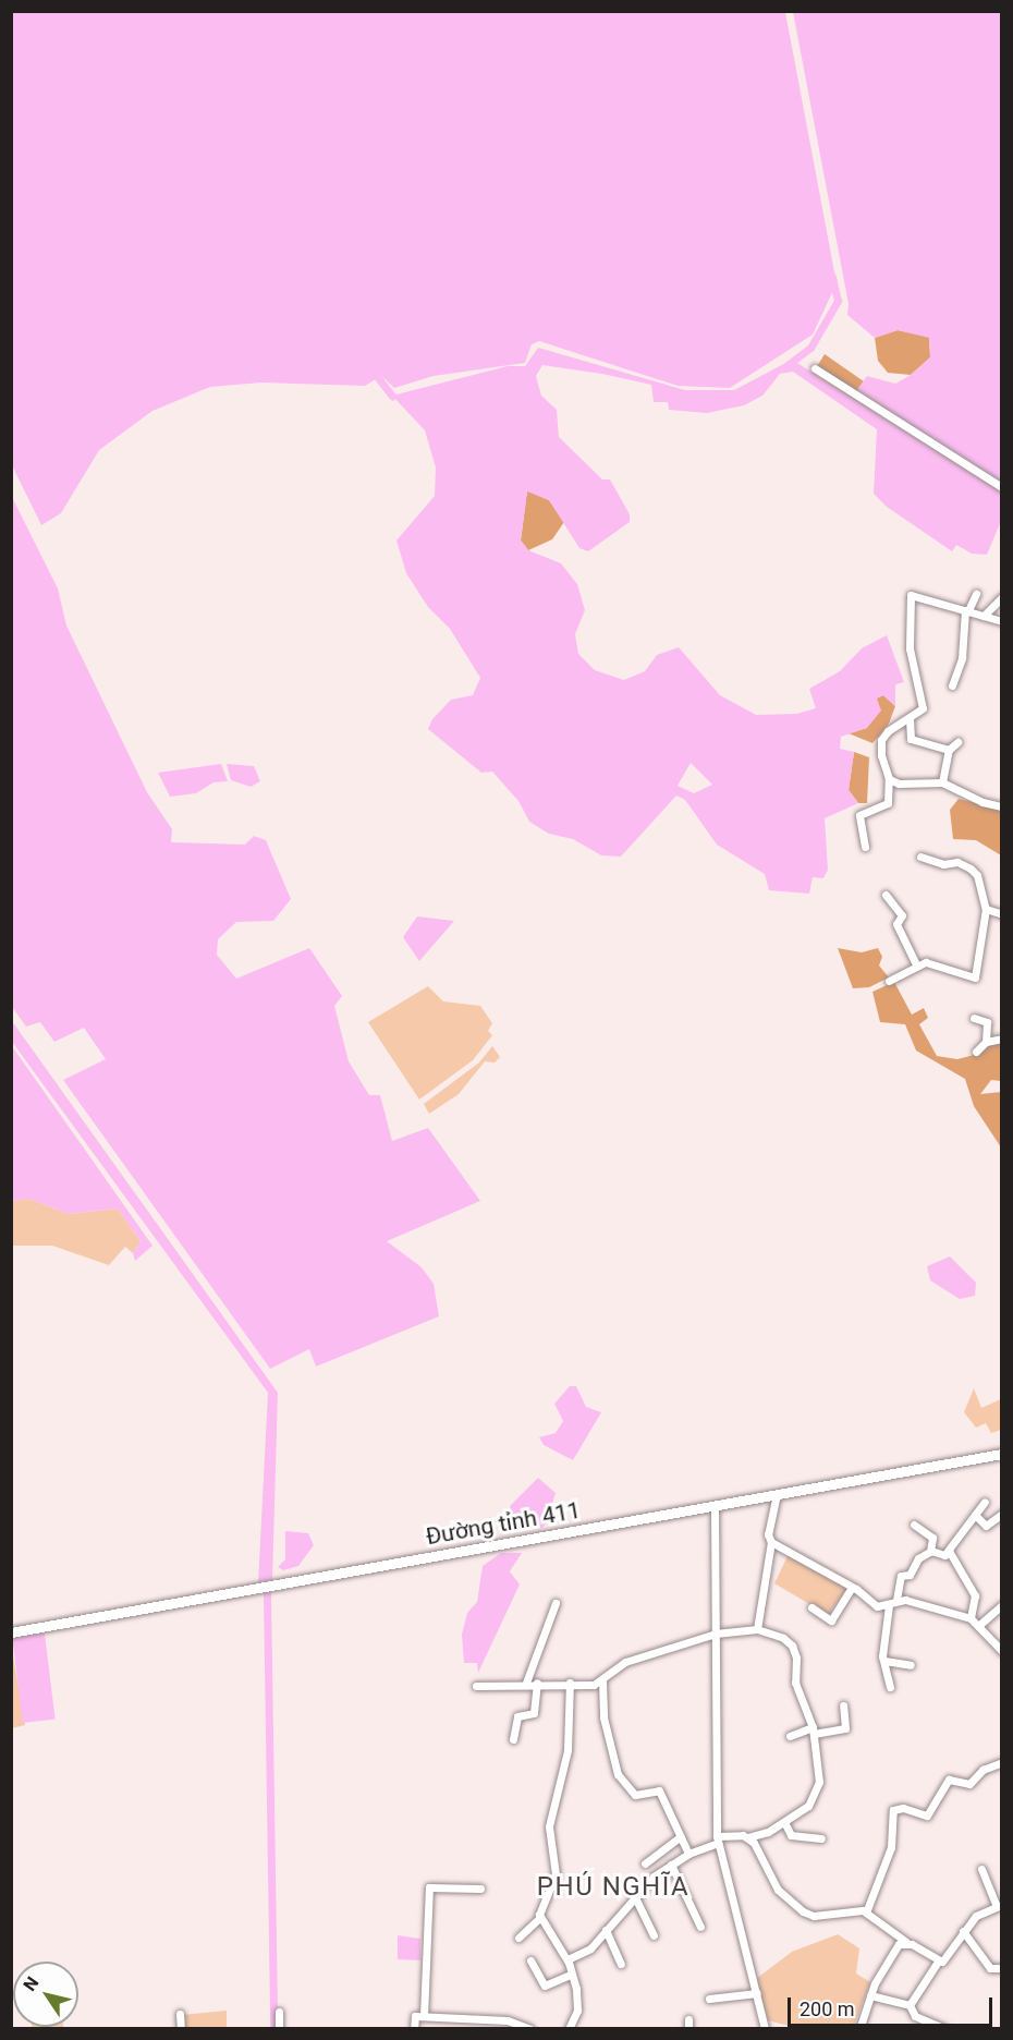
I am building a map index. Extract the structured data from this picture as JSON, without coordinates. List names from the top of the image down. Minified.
{"streets":{"main road":["Đường tỉnh 411"]},"districts":["PHÚ NGHĨA"],"scale_bar":"200 m","north":"top left"}
